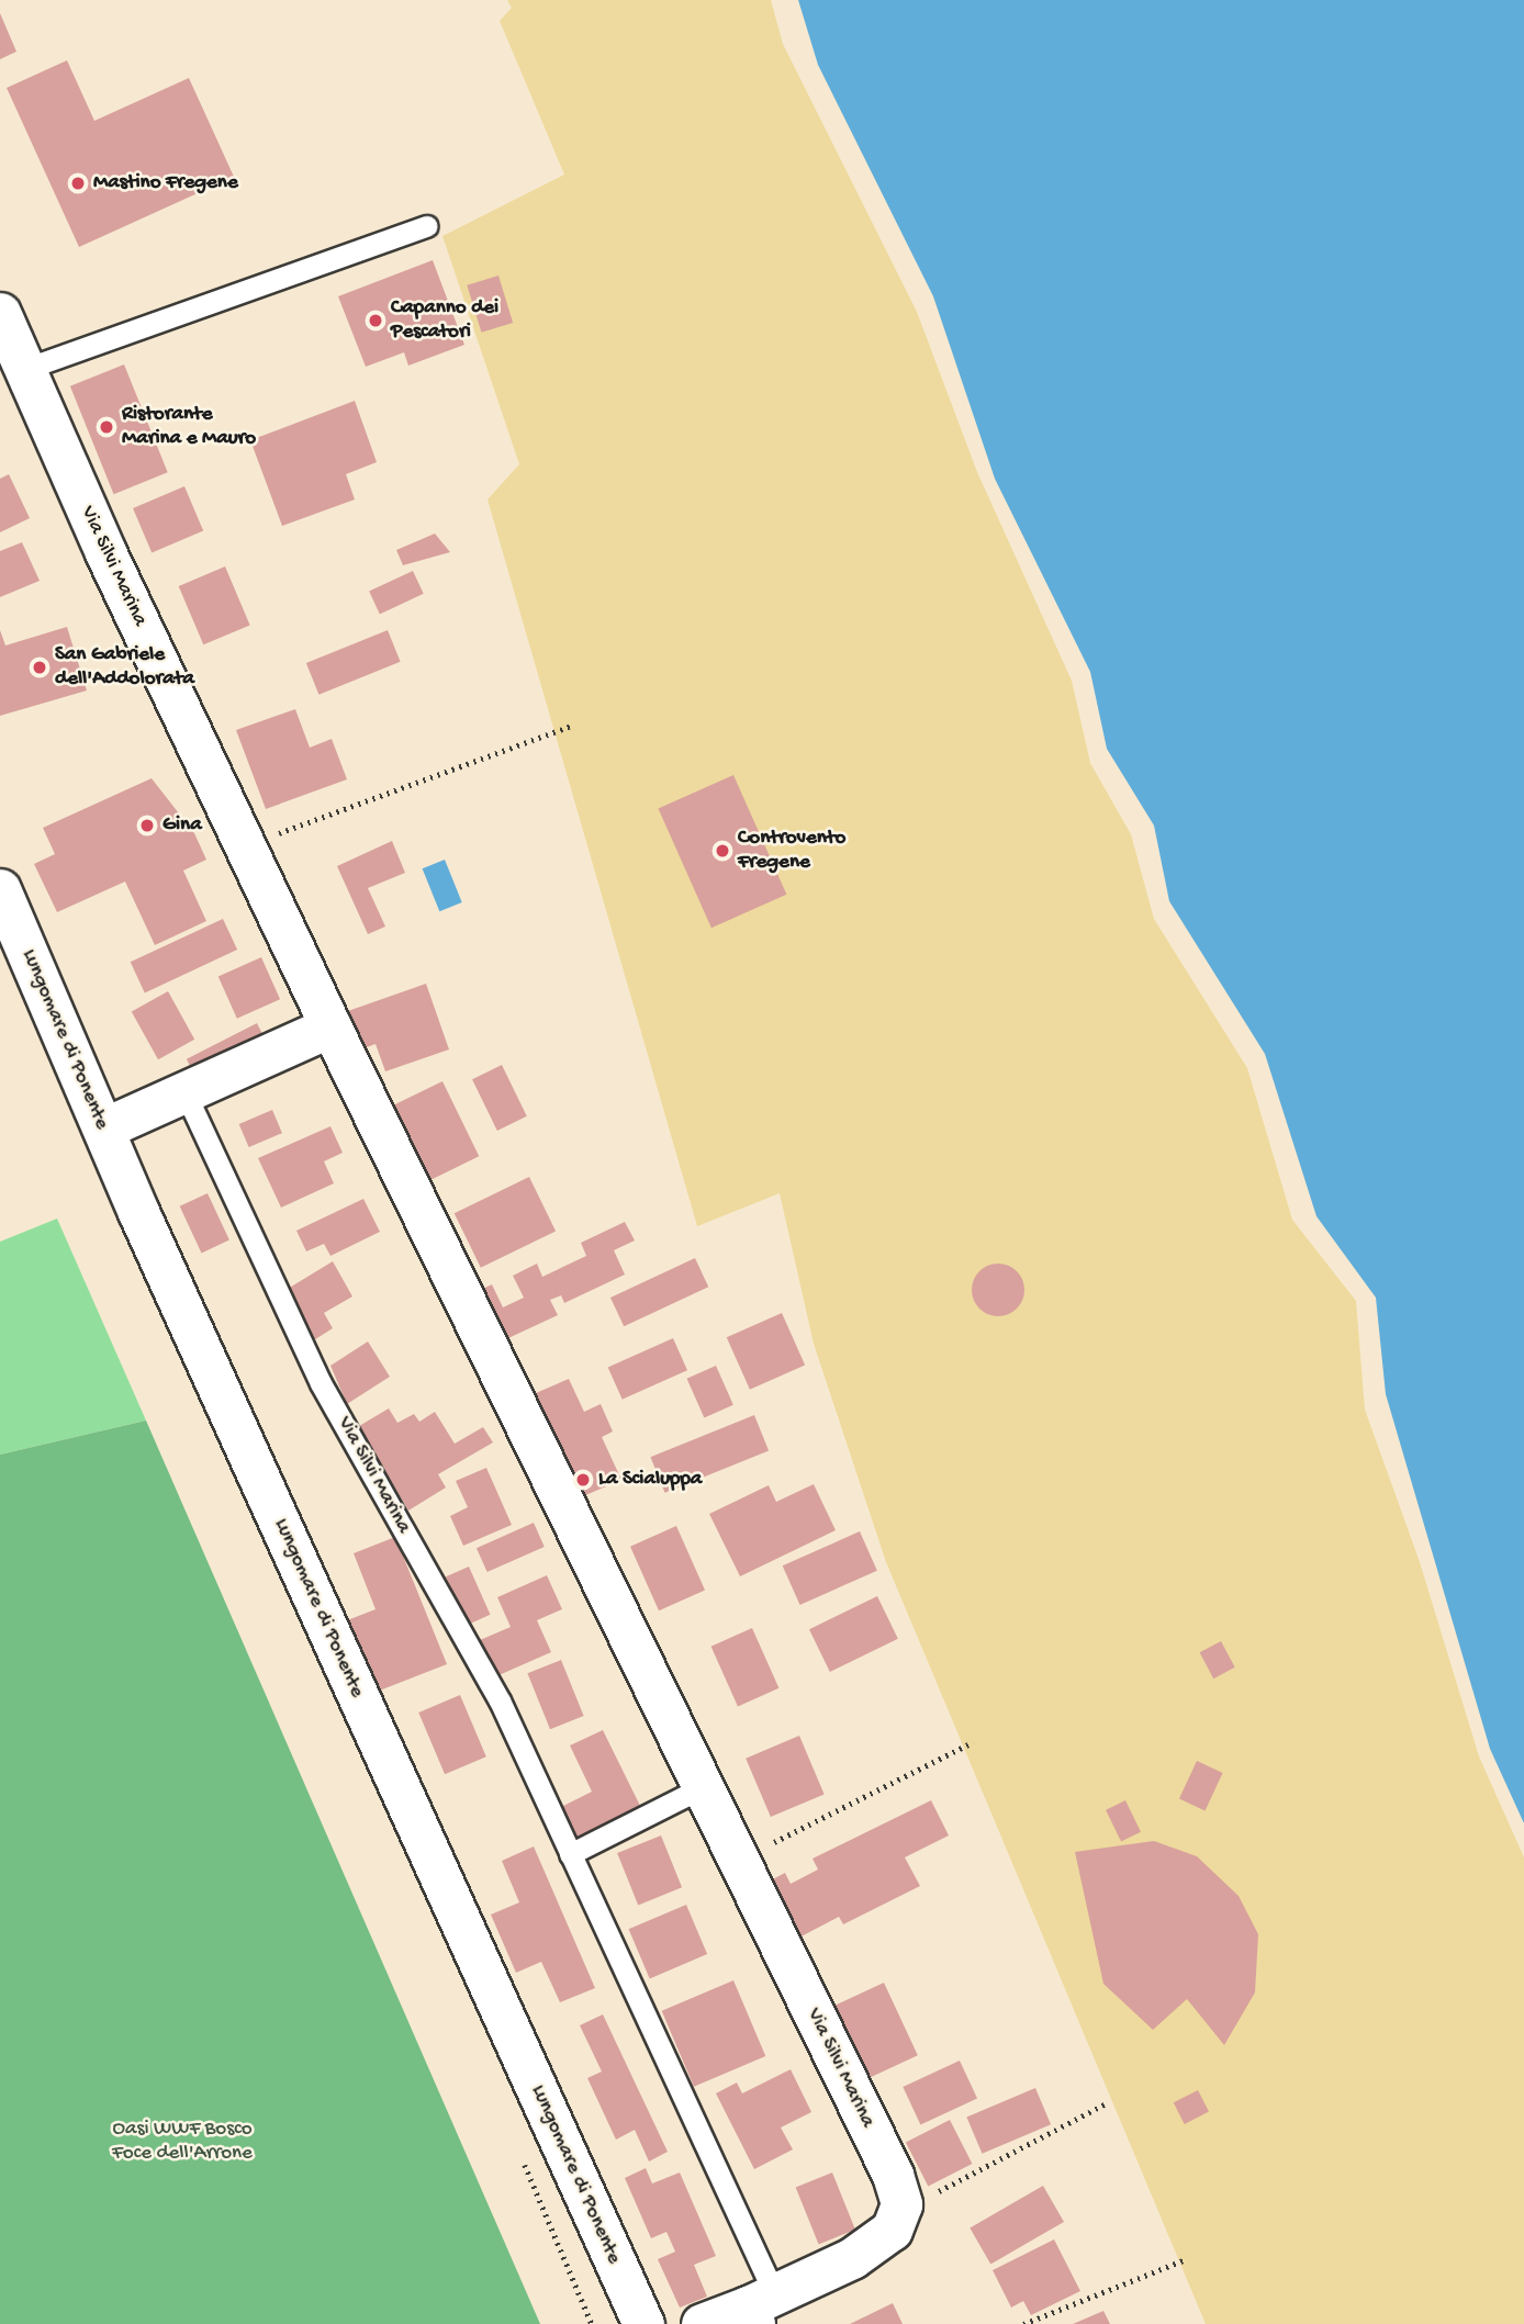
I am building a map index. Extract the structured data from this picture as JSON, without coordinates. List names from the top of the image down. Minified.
{"streets":{"street":["Via Silvi Marina","Lungomare di Ponente"]},"parks":["Oasi WWF Bosco Foce dell'Arrone"],"places":["Mastino Fregene","Capanno dei Pescatori","Ristorante Marina e Mauro","San Gabriele dell'Addolorata","Gina","Controvento Fregene","La Scialuppa"]}
